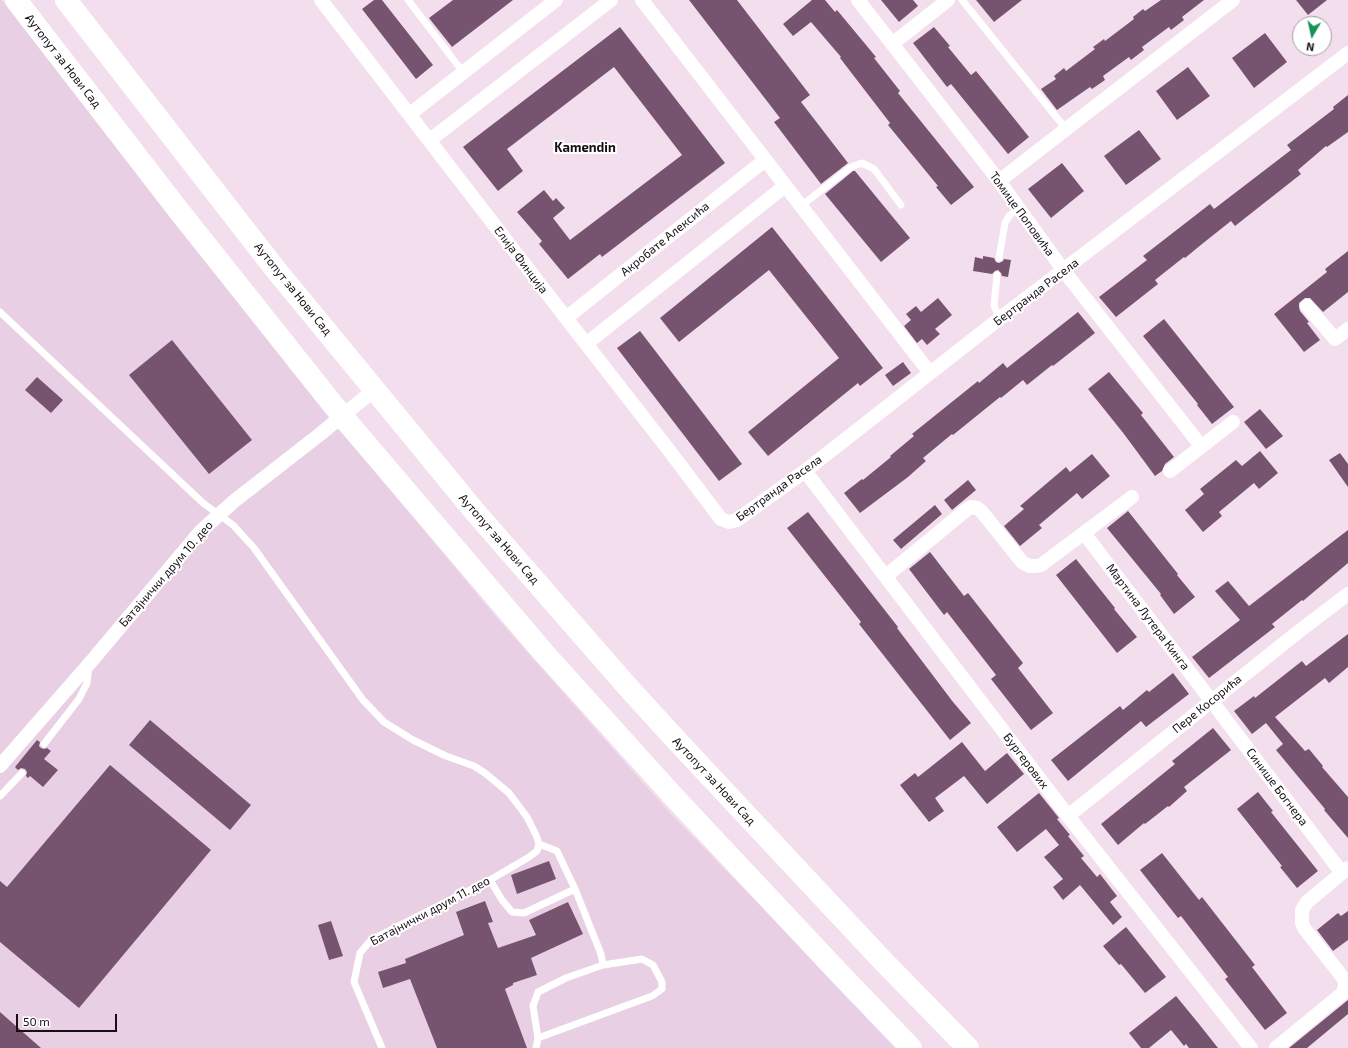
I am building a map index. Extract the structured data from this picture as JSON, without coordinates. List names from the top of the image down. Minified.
{"streets":{"main road":["Аутопут за Нови Сад"],"street":["Томице Поповића","Акробате Алексића","Елија Финција","Бертранда Расела","Батајнички друм 10. део","Мартина Лутера Кинга","Пере Косорића","Бургерових","Синише Богнера"],"lane":["Батајнички друм 11. део"]},"crossings":[["Аутопут за Нови Сад","Батајнички друм 10. део"],["Томице Поповића","Бертранда Расела"],["Акробате Алексића","Елија Финција"],["Елија Финција","Бертранда Расела"],["Бертранда Расела","Бургерових"],["Мартина Лутера Кинга","Пере Косорића"],["Мартина Лутера Кинга","Синише Богнера"],["Пере Косорића","Бургерових"],["Пере Косорића","Синише Богнера"]],"districts":["Kamendin"],"scale_bar":"50 m","north":"bottom"}
